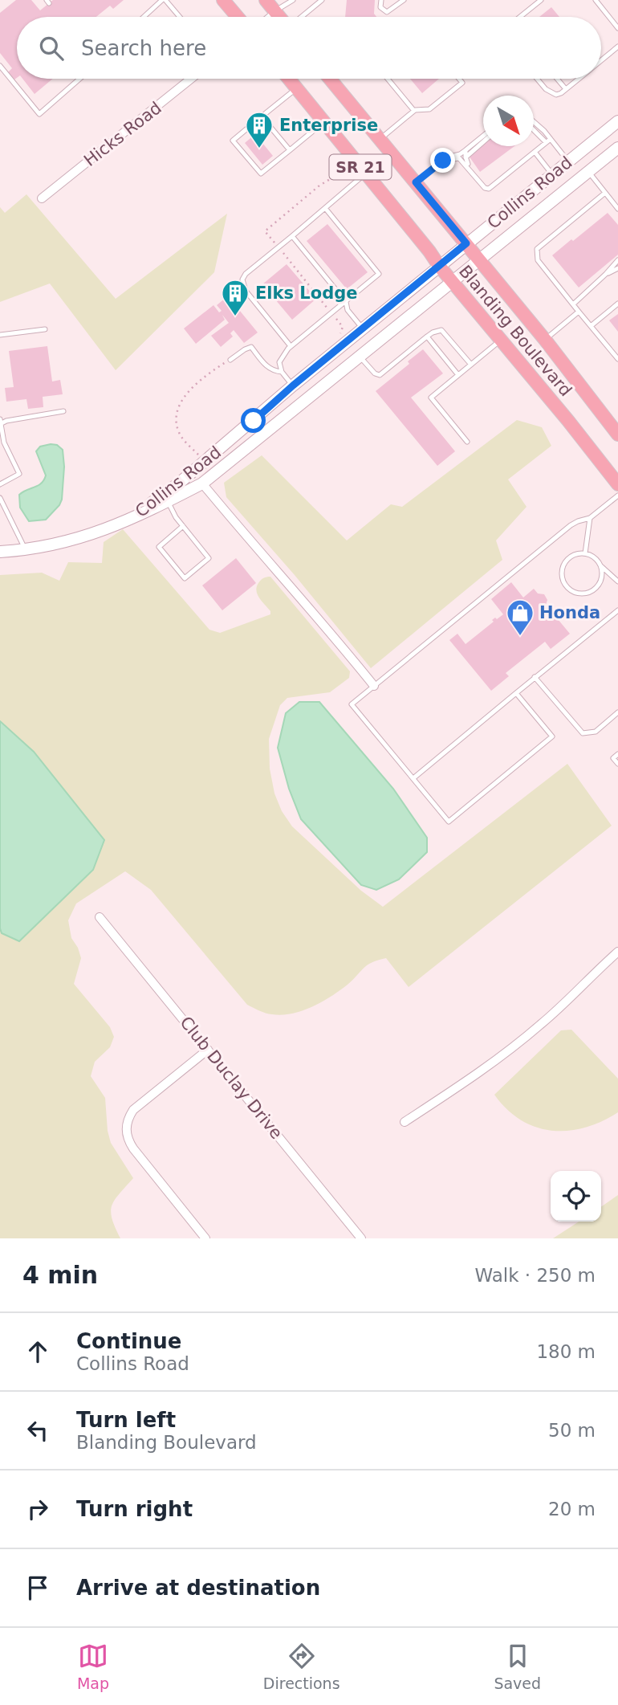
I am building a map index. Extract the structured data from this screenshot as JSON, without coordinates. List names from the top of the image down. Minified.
{"streets":{"main road":["SR 21","Blanding Boulevard"],"street":["Hicks Road","Collins Road","Club Duclay Drive"]},"crossings":[["Collins Road","Blanding Boulevard"]],"places":{"building":["Enterprise","Elks Lodge"],"shop":["Honda"]},"north":"bottom right","page":{"search":"Search here","heading":["4 min","Walk · 250 m"],"list":[["Continue","Collins Road","180 m"],["Turn left","Blanding Boulevard","50 m"],["Turn right","20 m"],"Arrive at destination"],"nav":["Map","Directions","Saved"]}}
